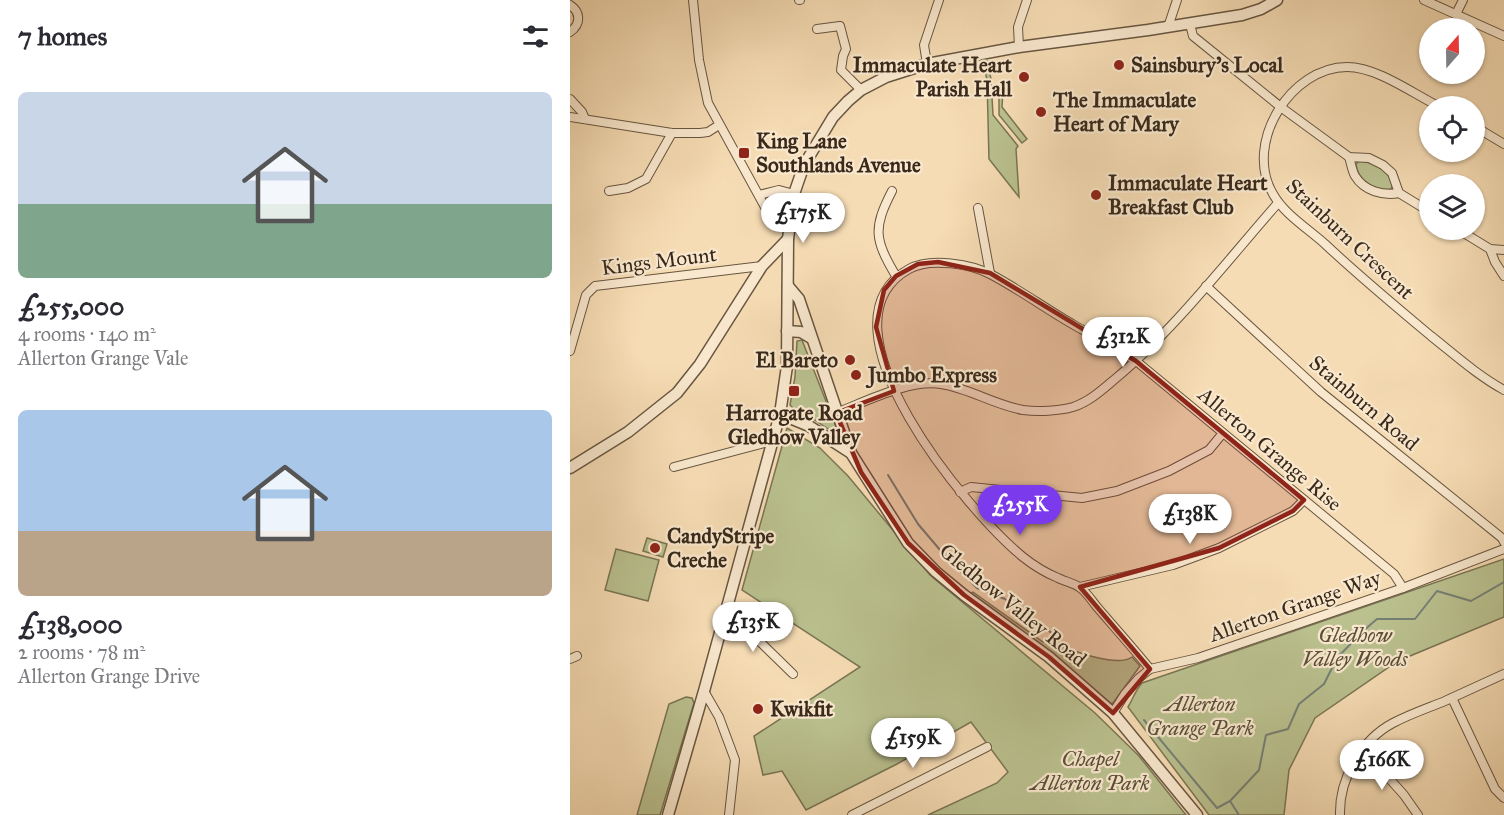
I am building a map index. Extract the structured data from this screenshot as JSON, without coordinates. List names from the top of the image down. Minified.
{"streets":{"street":["Stainburn Crescent","Kings Mount","Stainburn Road","Allerton Grange Rise","Gledhow Valley Road","Allerton Grange Way"]},"crossings":[["Allerton Grange Rise","Allerton Grange Way"]],"parks":["Gledhow Valley Woods","Allerton Grange Park","Chapel Allerton Park"],"places":{"other":["Sainsbury's Local","Immaculate Heart Parish Hall","The Immaculate Heart of Mary","Immaculate Heart Breakfast Club","El Bareto","Jumbo Express","CandyStripe Creche","Kwikfit"],"transit":["King Lane Southlands Avenue","Harrogate Road Gledhow Valley"]},"north":"top","page":{"heading":"7 homes","list":[{"name":"£255,000","note":"4 rooms · 140 m² · Allerton Grange Vale"},{"name":"£138,000","note":"2 rooms · 78 m² · Allerton Grange Drive"}],"price":["£175K","£312K","£255K","£138K","£135K","£159K","£166K"]}}
